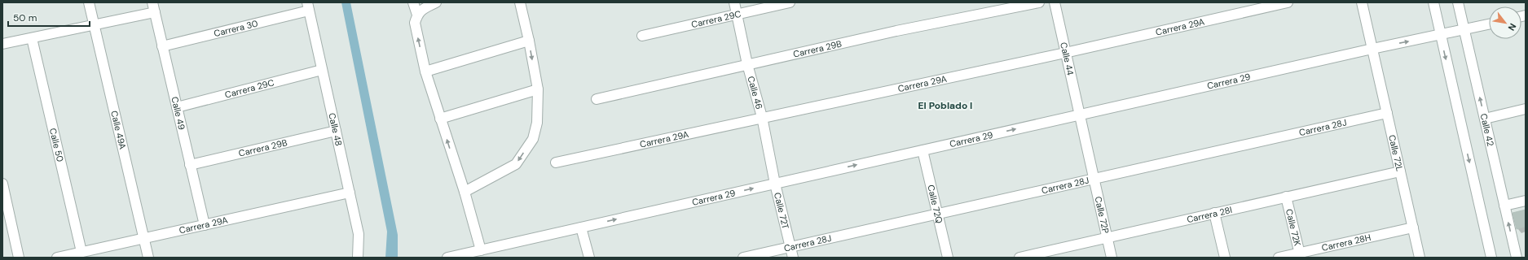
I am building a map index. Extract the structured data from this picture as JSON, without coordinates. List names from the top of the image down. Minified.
{"streets":{"street":["Carrera 29C","Carrera 29A","Carrera 30","Carrera 29B","Calle 44","Carrera 29","Calle 46","Calle 49","Carrera 28J","Calle 49A","Calle 48","Calle 42","Calle 50","Calle 72L","Calle 72Q","Calle 72T","Carrera 28I","Calle 72P","Calle 72K","Carrera 28H"]},"crossings":[["Carrera 29C","Calle 46"],["Carrera 29C","Calle 49"],["Carrera 29C","Calle 48"],["Carrera 29A","Calle 44"],["Carrera 29A","Calle 46"],["Carrera 29A","Calle 49"],["Carrera 29A","Calle 49A"],["Carrera 29A","Calle 48"],["Carrera 29A","Calle 50"],["Carrera 30","Calle 49"],["Carrera 30","Calle 48"],["Carrera 29B","Calle 46"],["Carrera 29B","Calle 49"],["Carrera 29B","Calle 48"],["Calle 44","Carrera 29"],["Calle 44","Calle 72P"],["Carrera 29","Calle 46"],["Carrera 29","Calle 42"],["Carrera 29","Calle 72L"],["Carrera 29","Calle 72Q"],["Carrera 29","Calle 72T"],["Carrera 29","Calle 72P"],["Calle 46","Calle 72T"],["Carrera 28J","Calle 72L"],["Carrera 28J","Calle 72Q"],["Carrera 28J","Calle 72T"],["Carrera 28J","Calle 72P"],["Calle 72L","Carrera 28I"],["Calle 72L","Carrera 28H"],["Carrera 28I","Calle 72P"],["Carrera 28I","Calle 72K"],["Calle 72K","Carrera 28H"]],"one_way":["Carrera 29"],"districts":["El Poblado I"],"scale_bar":"50 m","north":"bottom right"}
